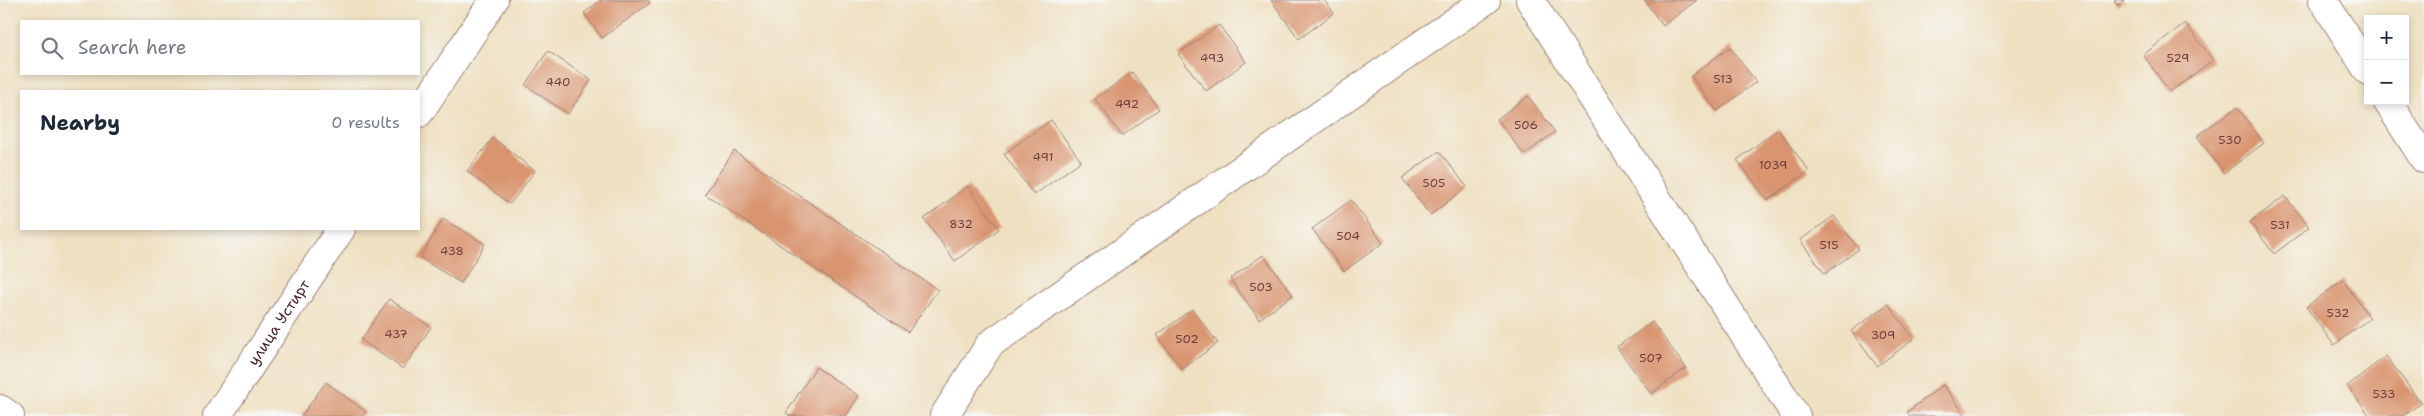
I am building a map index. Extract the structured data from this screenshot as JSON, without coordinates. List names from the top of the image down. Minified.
{"streets":{"street":["улица Устирт"]},"house_numbers":["493","529","513","440","492","506","530","491","1039","505","832","531","504","515","438","503","532","437","309","502","507","533"],"page":{"map_buttons":["+","−"],"search":"Search here","heading":["Nearby","0 results"]}}
